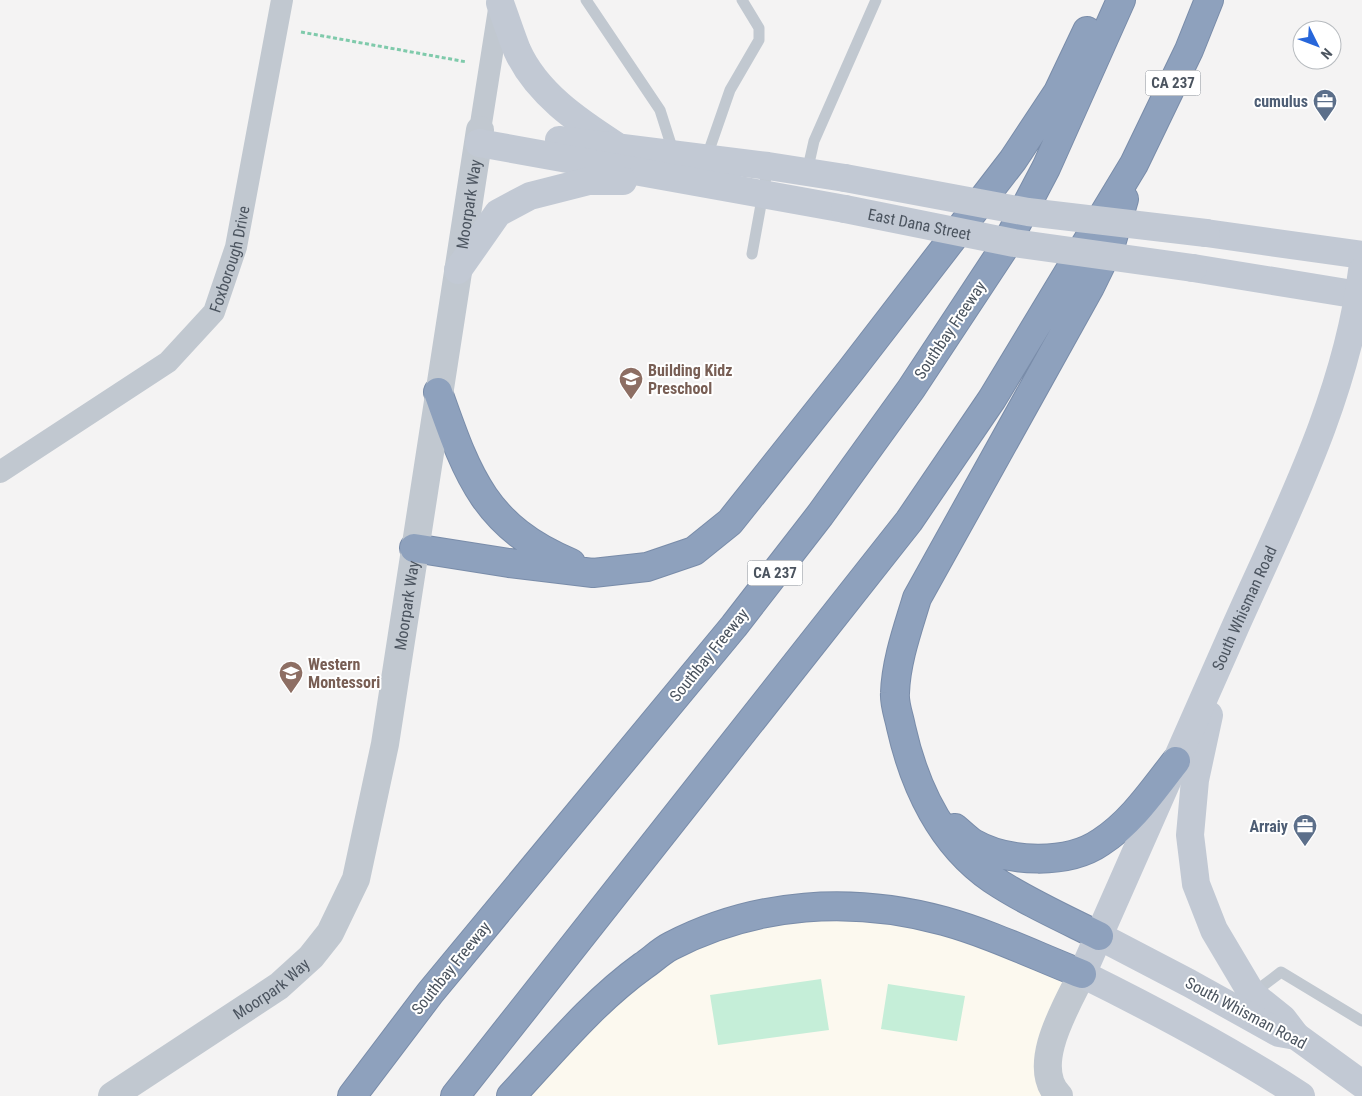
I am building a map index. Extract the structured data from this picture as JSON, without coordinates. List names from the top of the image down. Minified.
{"streets":{"highway":["CA 237","Southbay Freeway"],"main road":["East Dana Street","South Whisman Road"],"street":["Moorpark Way","Foxborough Drive"]},"crossings":[["Moorpark Way","East Dana Street"],["East Dana Street","South Whisman Road"]],"places":{"office":["cumulus","Arraiy"],"school or university":["Building Kidz Preschool","Western Montessori"]},"north":"bottom right"}
